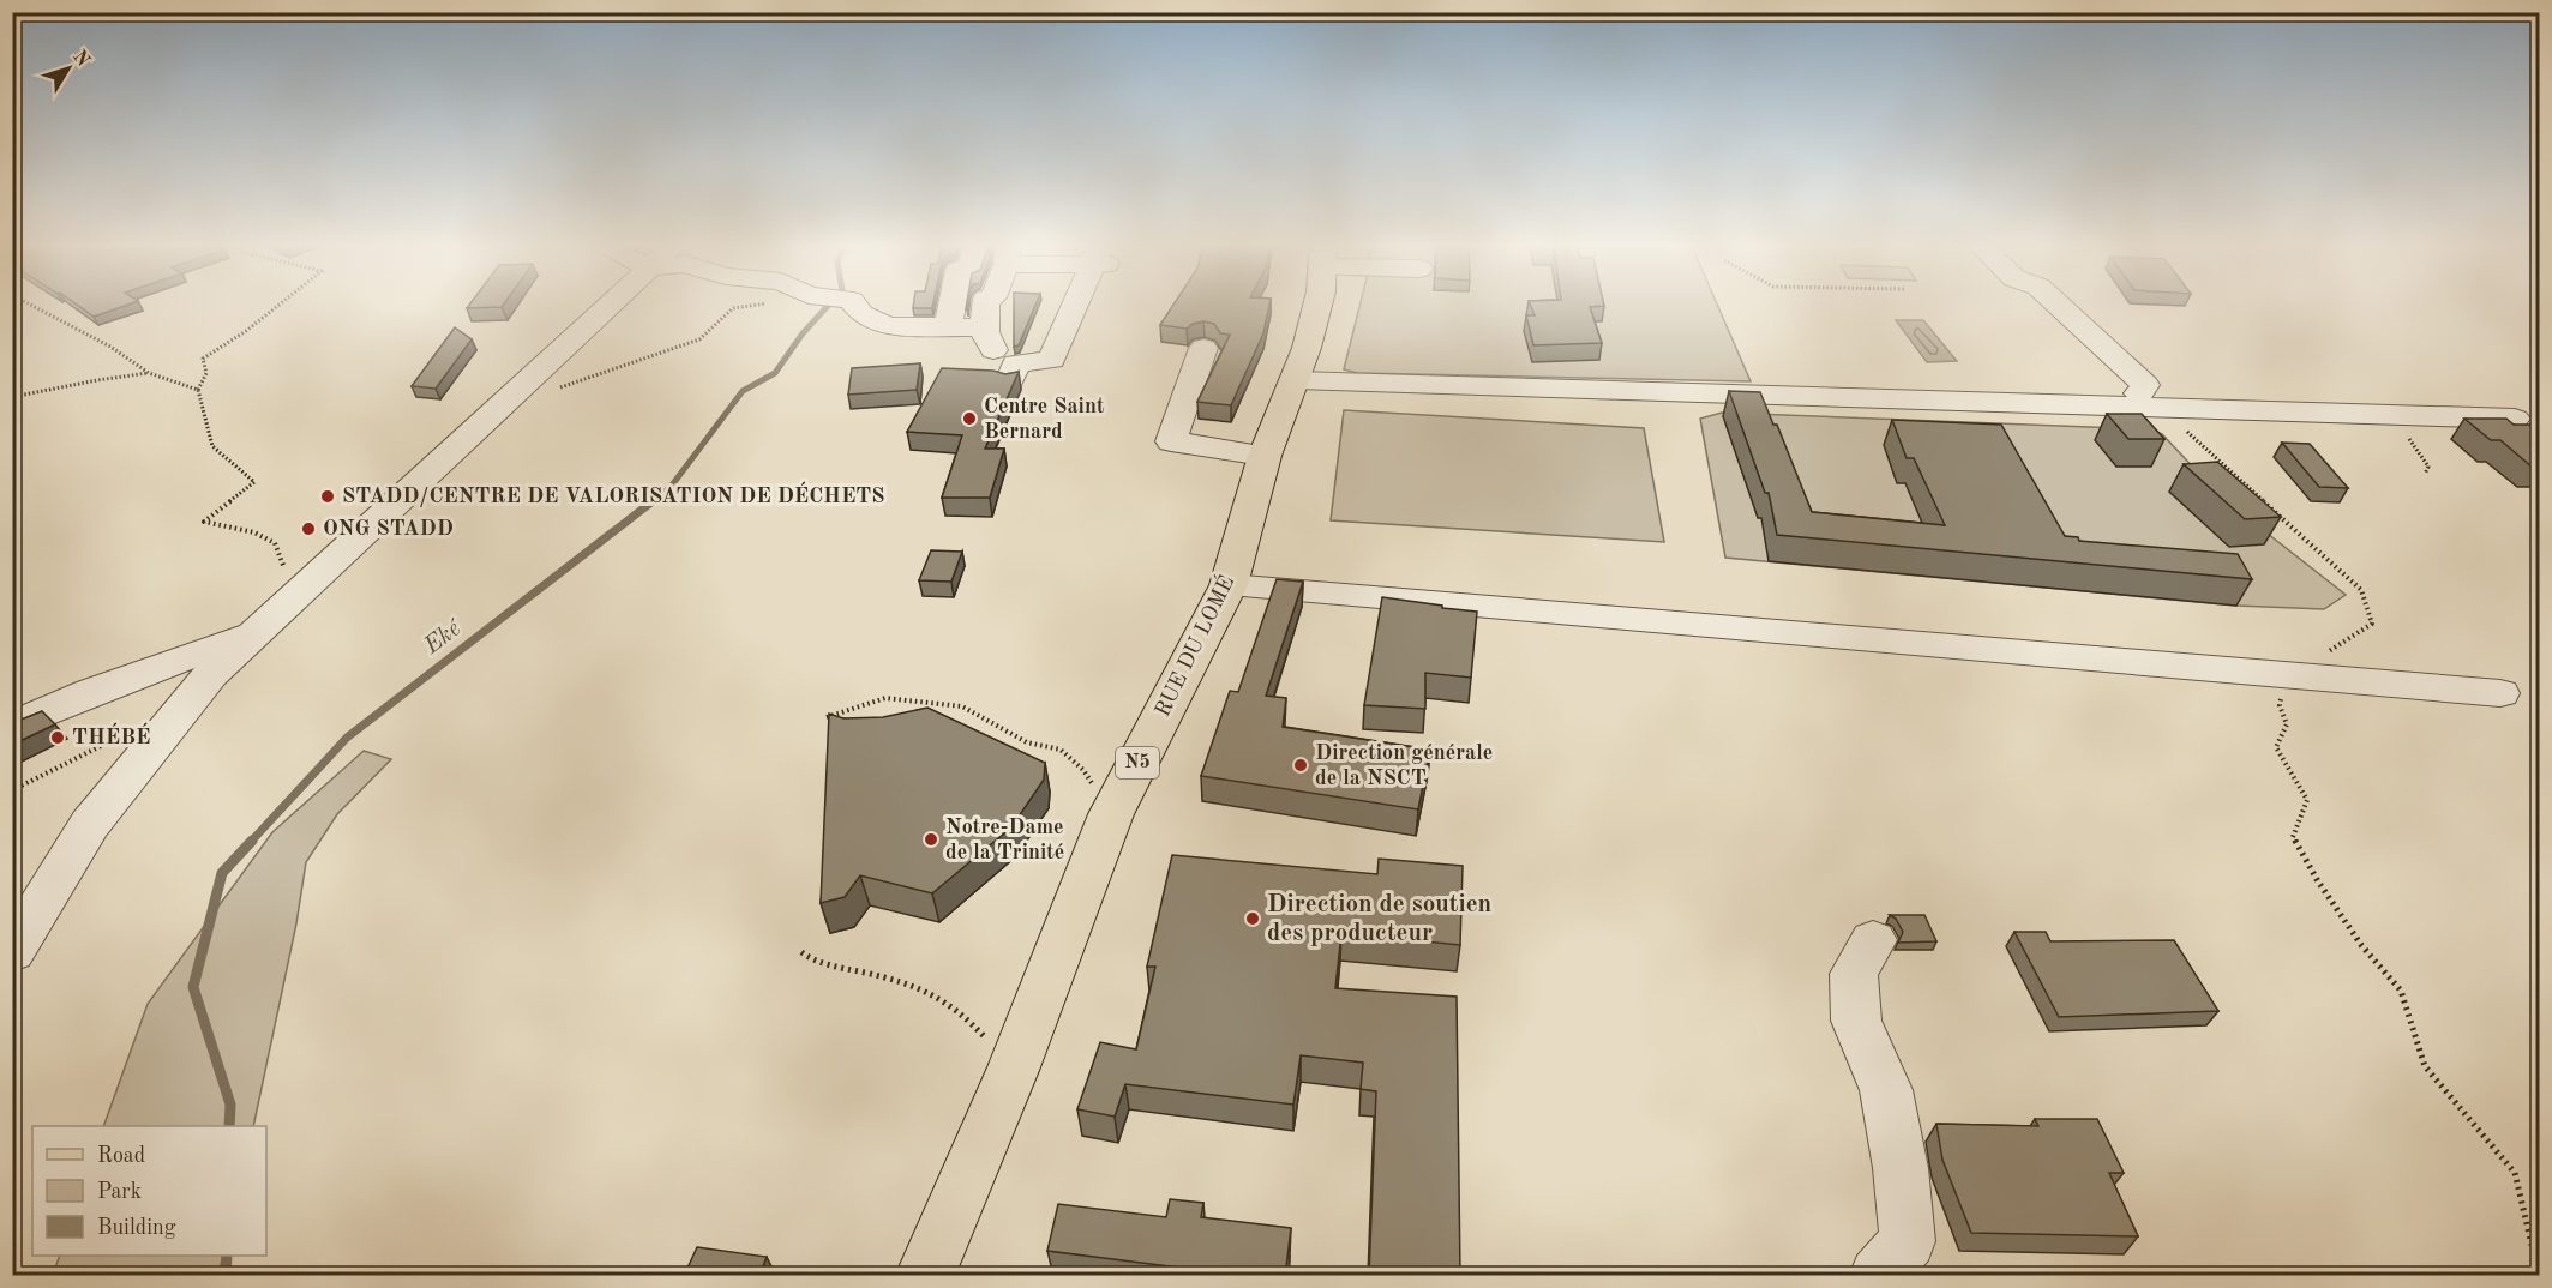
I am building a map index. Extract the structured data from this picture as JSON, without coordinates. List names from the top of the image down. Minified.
{"streets":{"main road":["RUE DU LOMÉ","N5"]},"water":["Eké"],"places":["Centre Saint Bernard","STADD/CENTRE DE VALORISATION DE DÉCHETS","ONG STADD","THÉBÉ","Direction générale de la NSCT","Notre-Dame de la Trinité","Direction de soutien des producteur"],"legend":["Road","Park","Building"],"north":"top right"}
